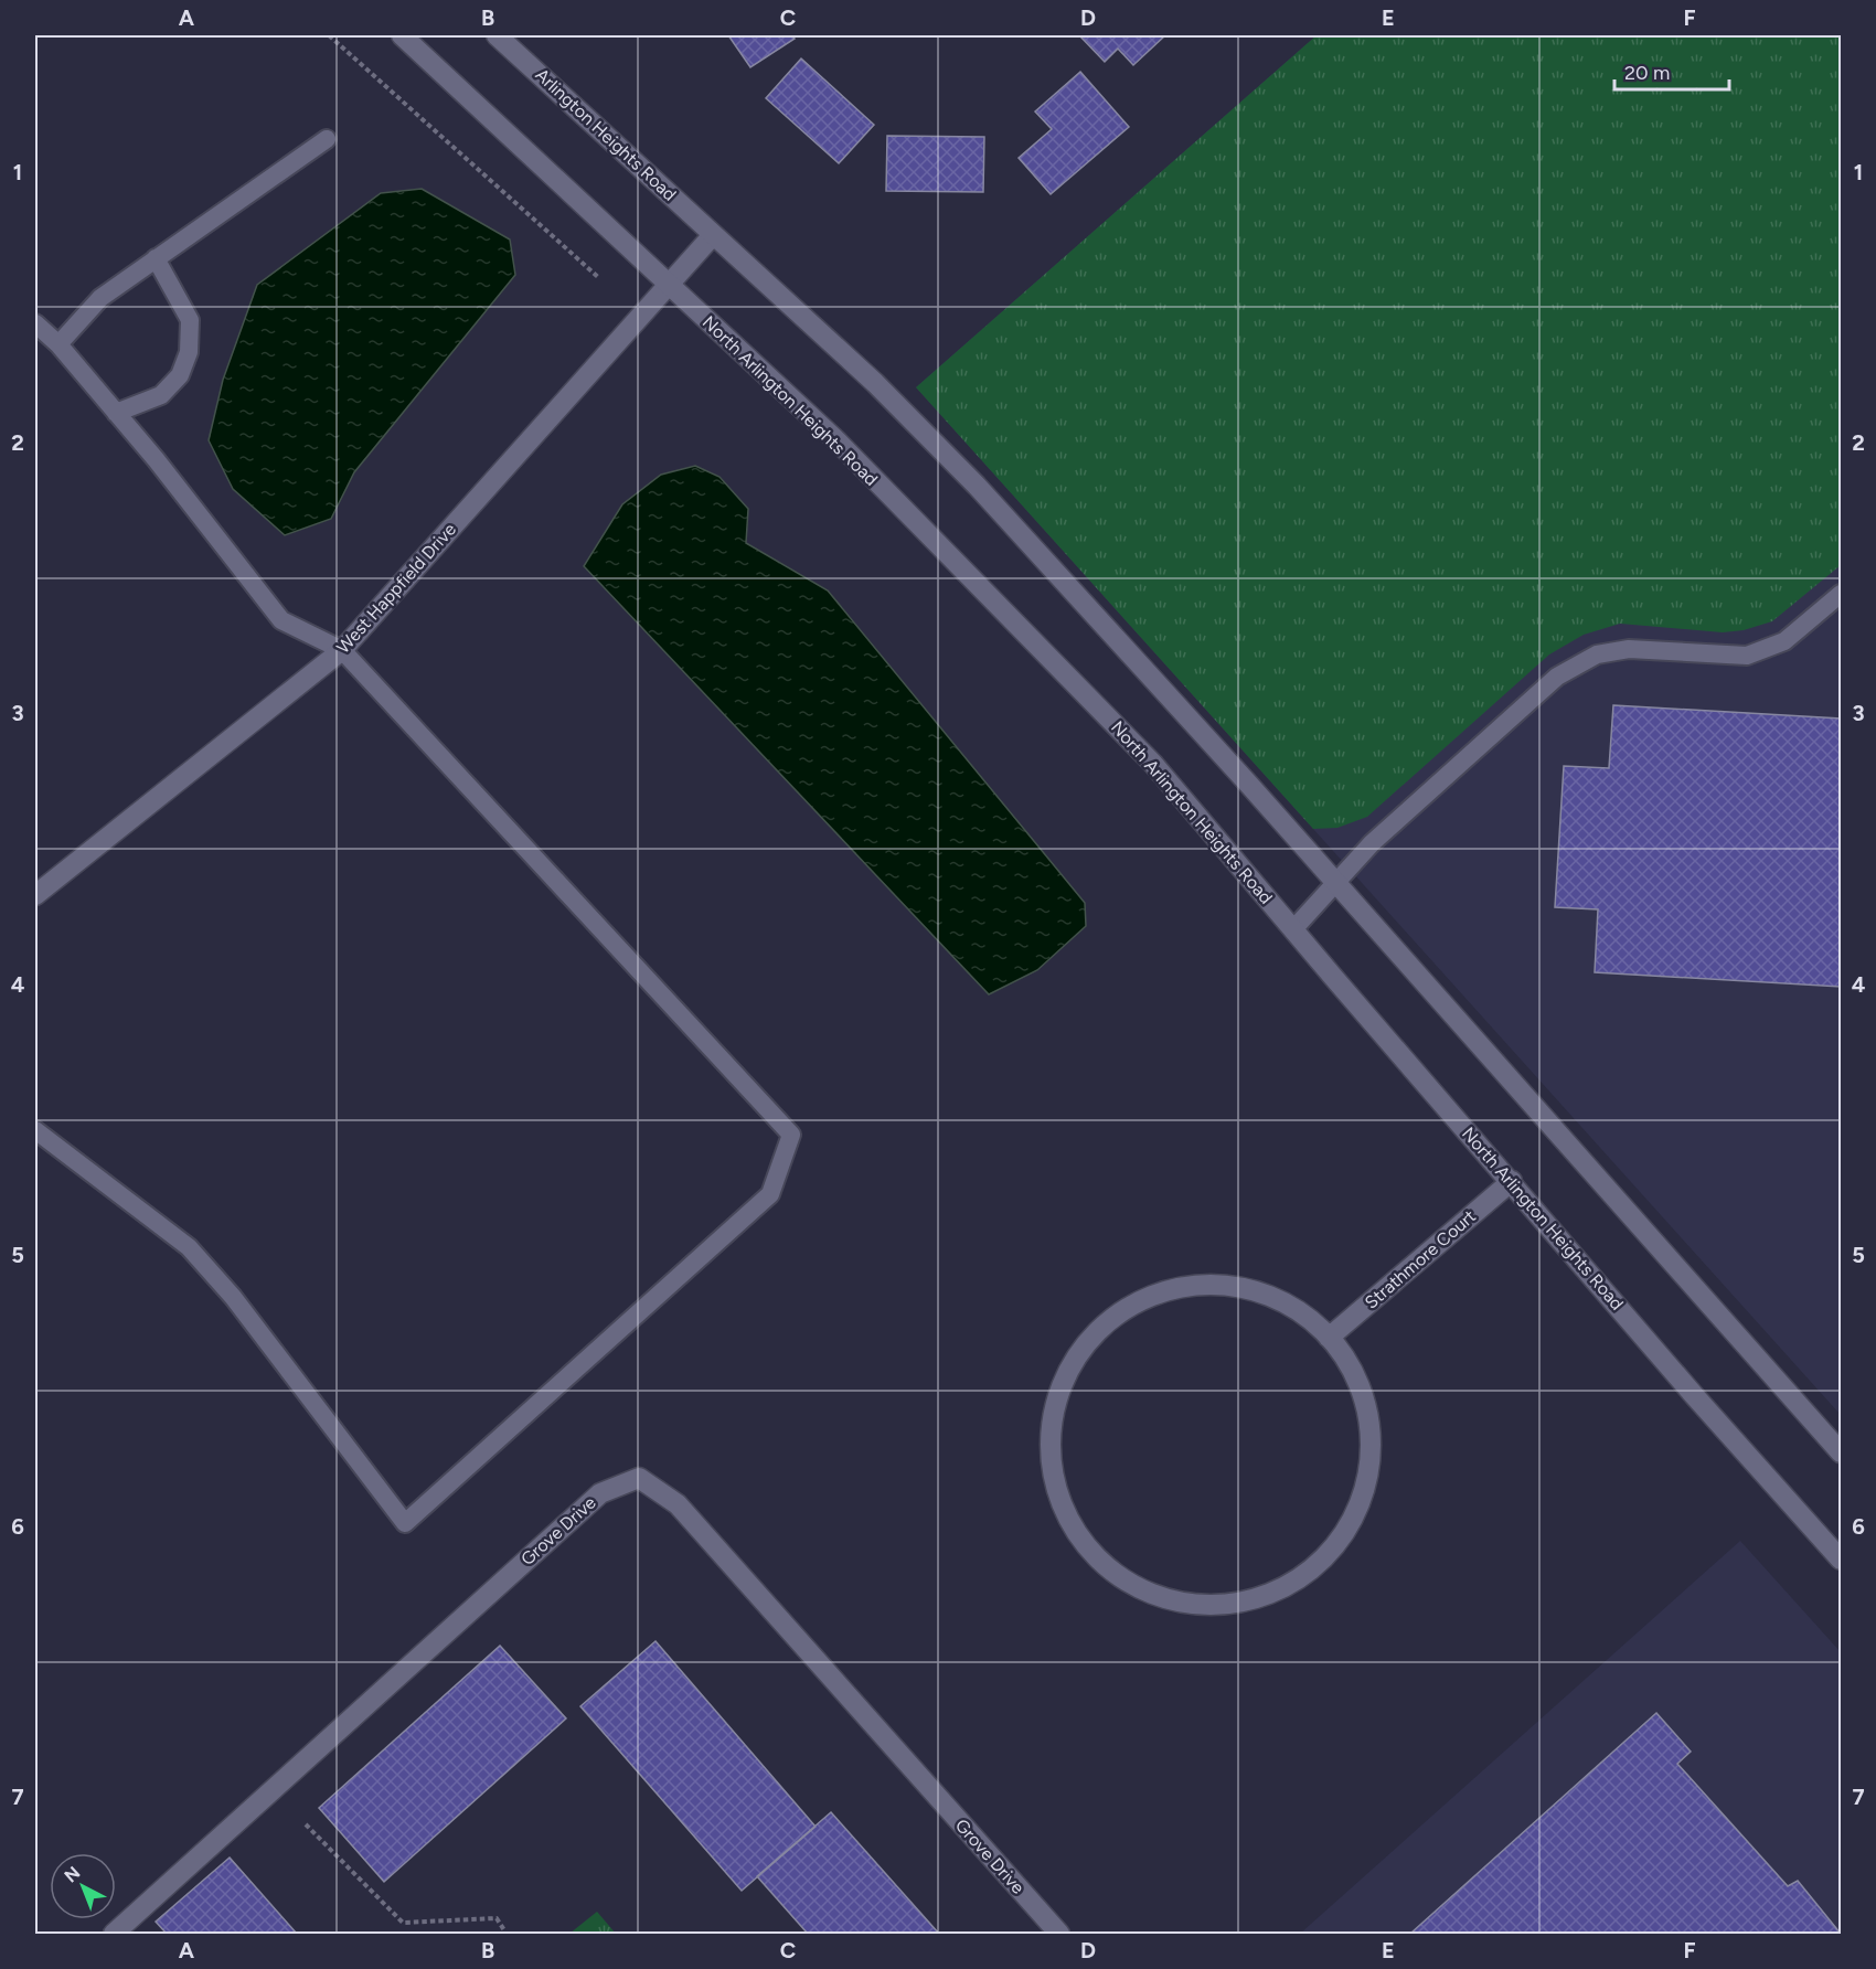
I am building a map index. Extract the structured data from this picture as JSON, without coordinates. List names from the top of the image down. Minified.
{"streets":{"main road":["Arlington Heights Road","North Arlington Heights Road","West Happfield Drive","Strathmore Court","Grove Drive"]},"crossings":[["Arlington Heights Road","West Happfield Drive"],["North Arlington Heights Road","West Happfield Drive"],["North Arlington Heights Road","Strathmore Court"]],"scale_bar":"20 m","north":"top left","grid":{"columns":["A","B","C","D","E","F"],"rows":["1","2","3","4","5","6","7"]}}
